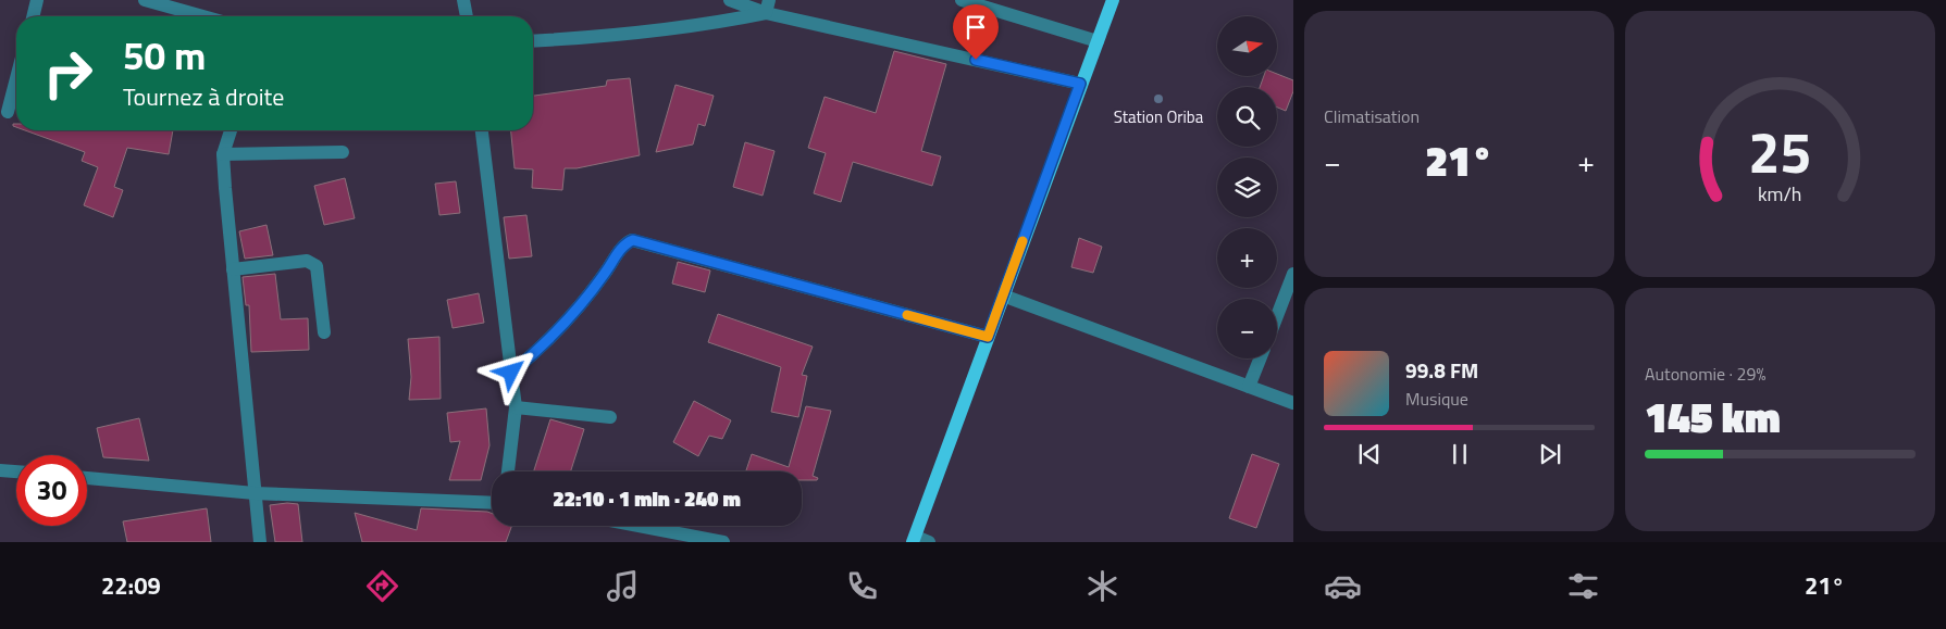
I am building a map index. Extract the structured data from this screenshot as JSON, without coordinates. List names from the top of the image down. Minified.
{"places":["Station Oriba"],"north":"right","page":{"tile":["Climatisation",["Autonomie · 29%","145 km"]],"map_buttons":["+","−"],"turn":["50 m","Tournez à droite"],"heat":["−","21°","+"],"song":["99.8 FM","Musique"],"limit":"30","trip":"22:10 · 1 min · 240 m","tabs":["22:09","21°"],"gauge":["25","km/h"]}}
